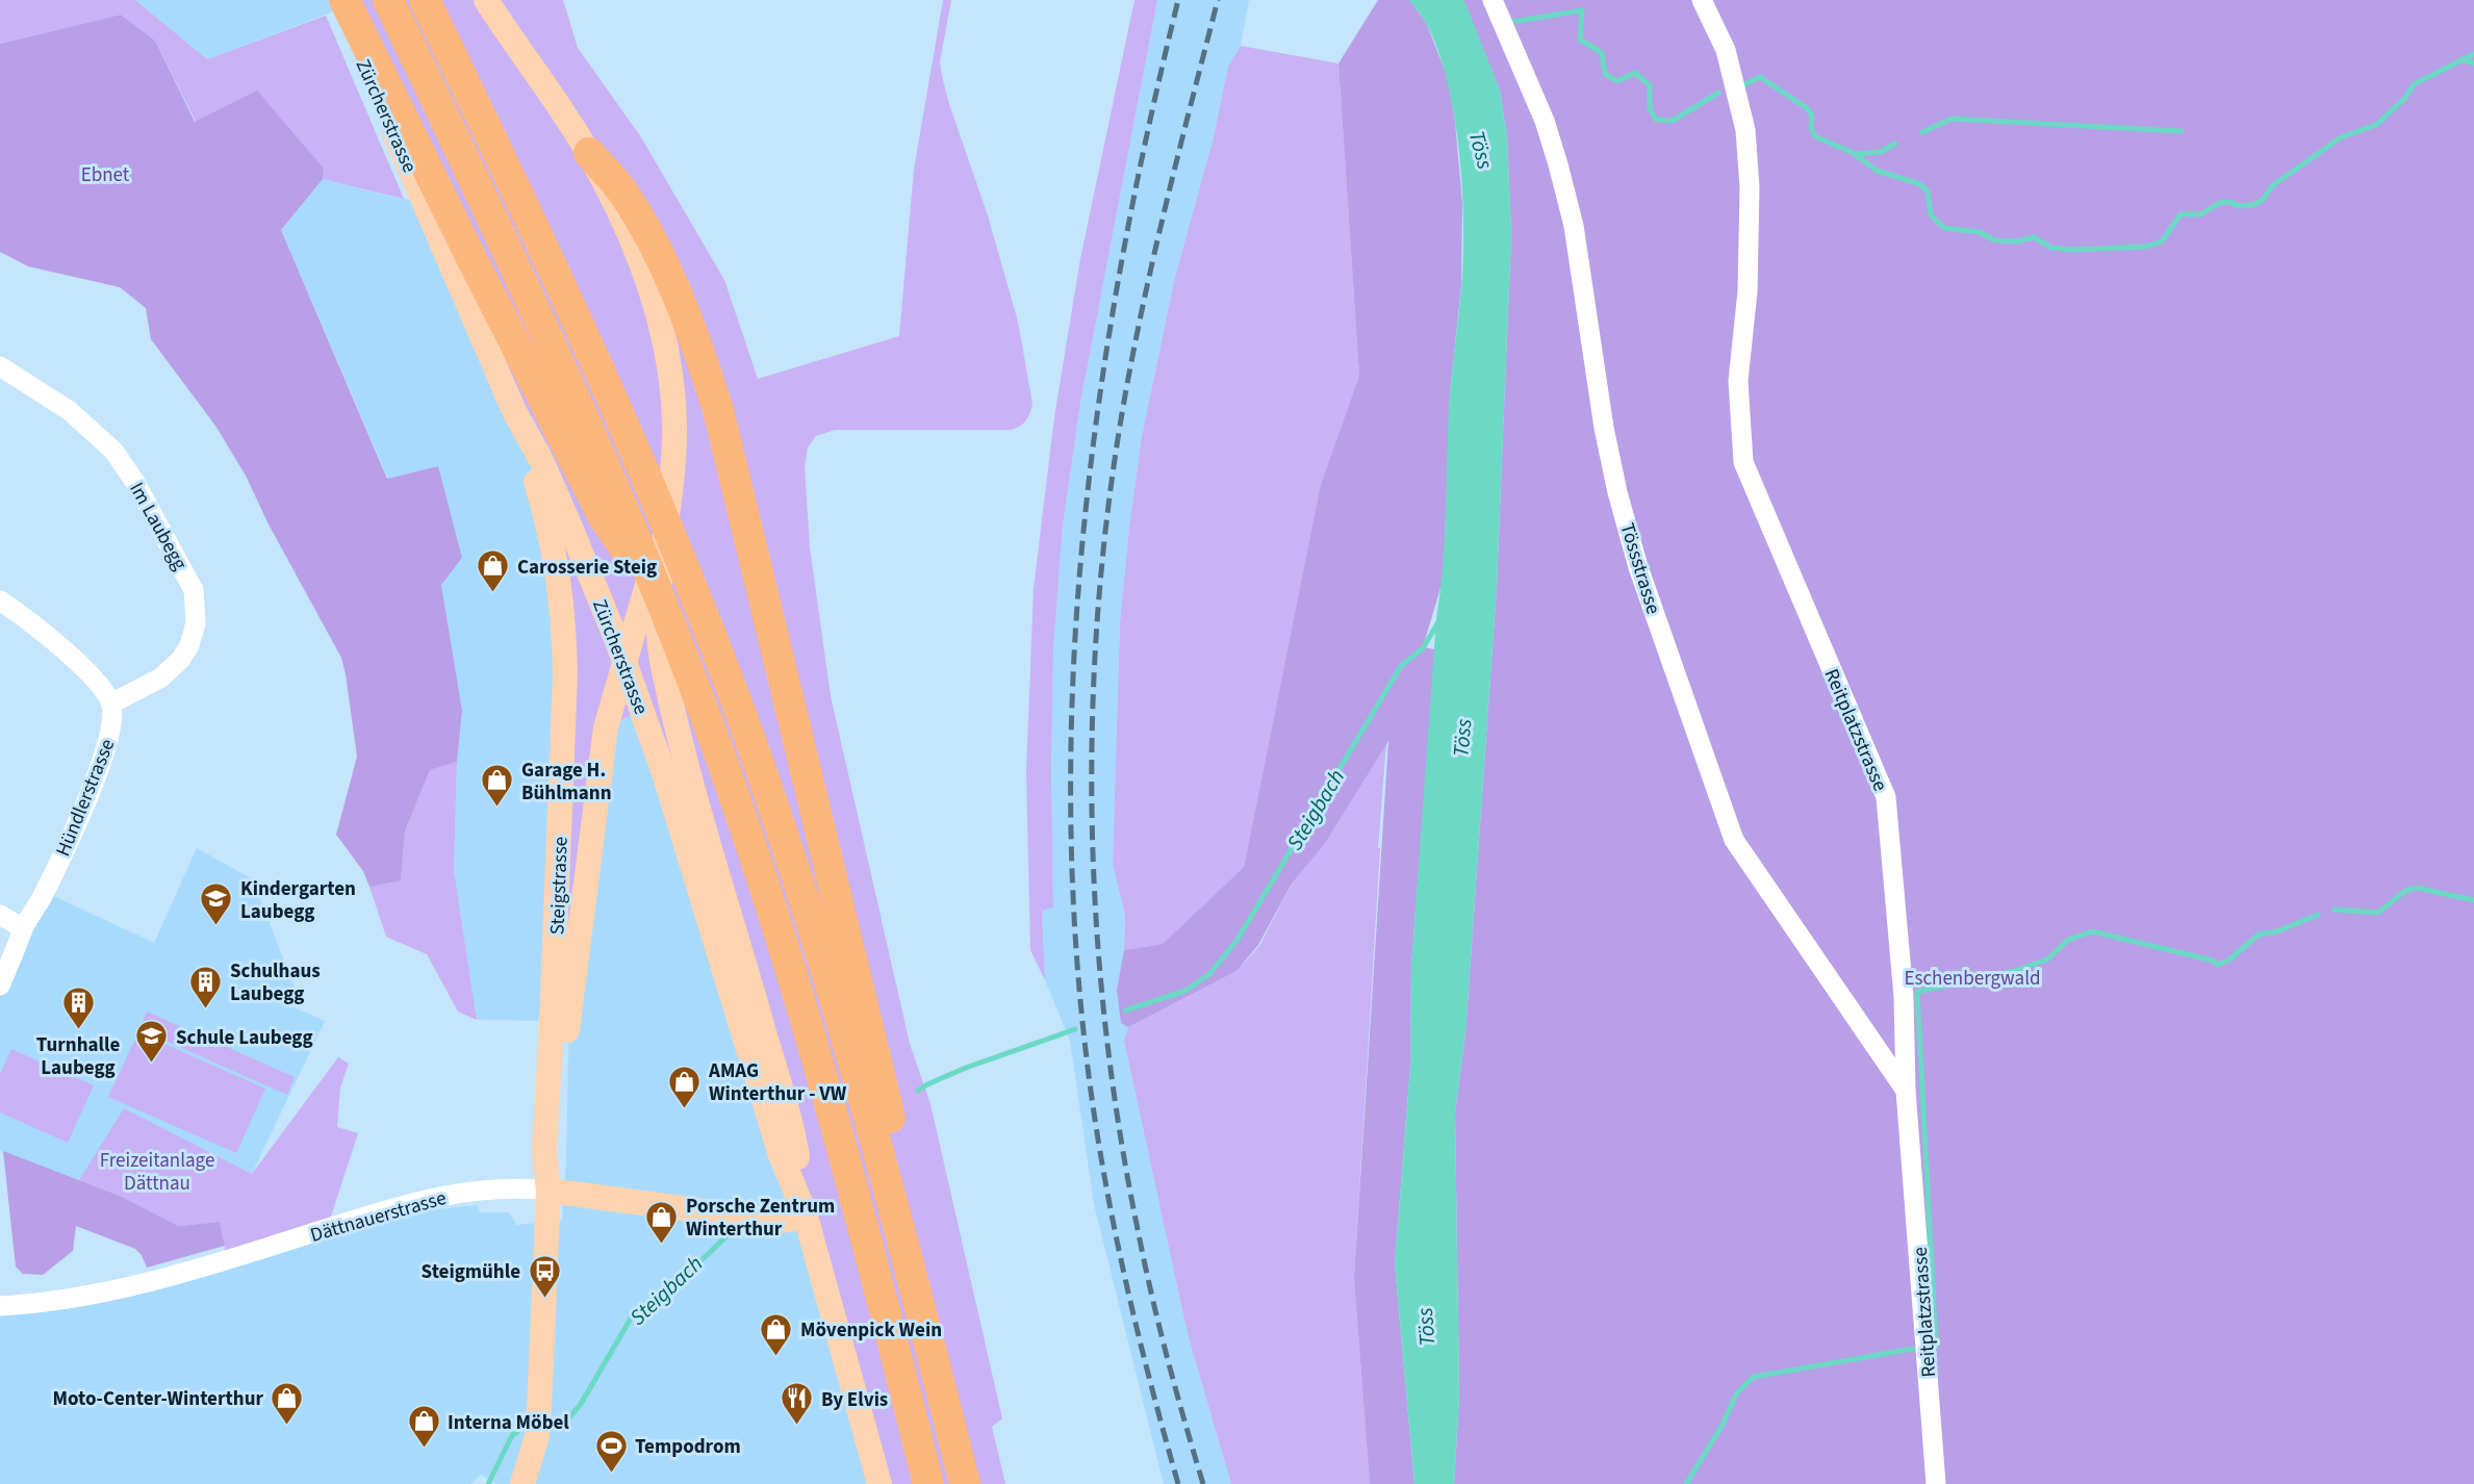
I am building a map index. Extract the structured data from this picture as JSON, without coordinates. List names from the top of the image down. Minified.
{"streets":{"main road":["Zürcherstrasse","Steigstrasse","Dättnauerstrasse"],"street":["Im Laubegg","Tössstrasse","Reitplatzstrasse","Hündlerstrasse"]},"crossings":[["Zürcherstrasse","Steigstrasse"],["Zürcherstrasse","Dättnauerstrasse"],["Im Laubegg","Hündlerstrasse"],["Tössstrasse","Reitplatzstrasse"],["Steigstrasse","Dättnauerstrasse"]],"water":["Töss","Steigbach"],"parks":["Ebnet","Eschenbergwald","Freizeitanlage Dättnau"],"places":{"shop":["Carosserie Steig","Garage H. Bühlmann","AMAG Winterthur - VW","Porsche Zentrum Winterthur","Mövenpick Wein","Moto-Center-Winterthur","Interna Möbel"],"school or university":["Kindergarten Laubegg","Schule Laubegg"],"building":["Schulhaus Laubegg","Turnhalle Laubegg"],"bus stop":["Steigmühle"],"restaurant":["By Elvis"],"sports":["Tempodrom"]}}
